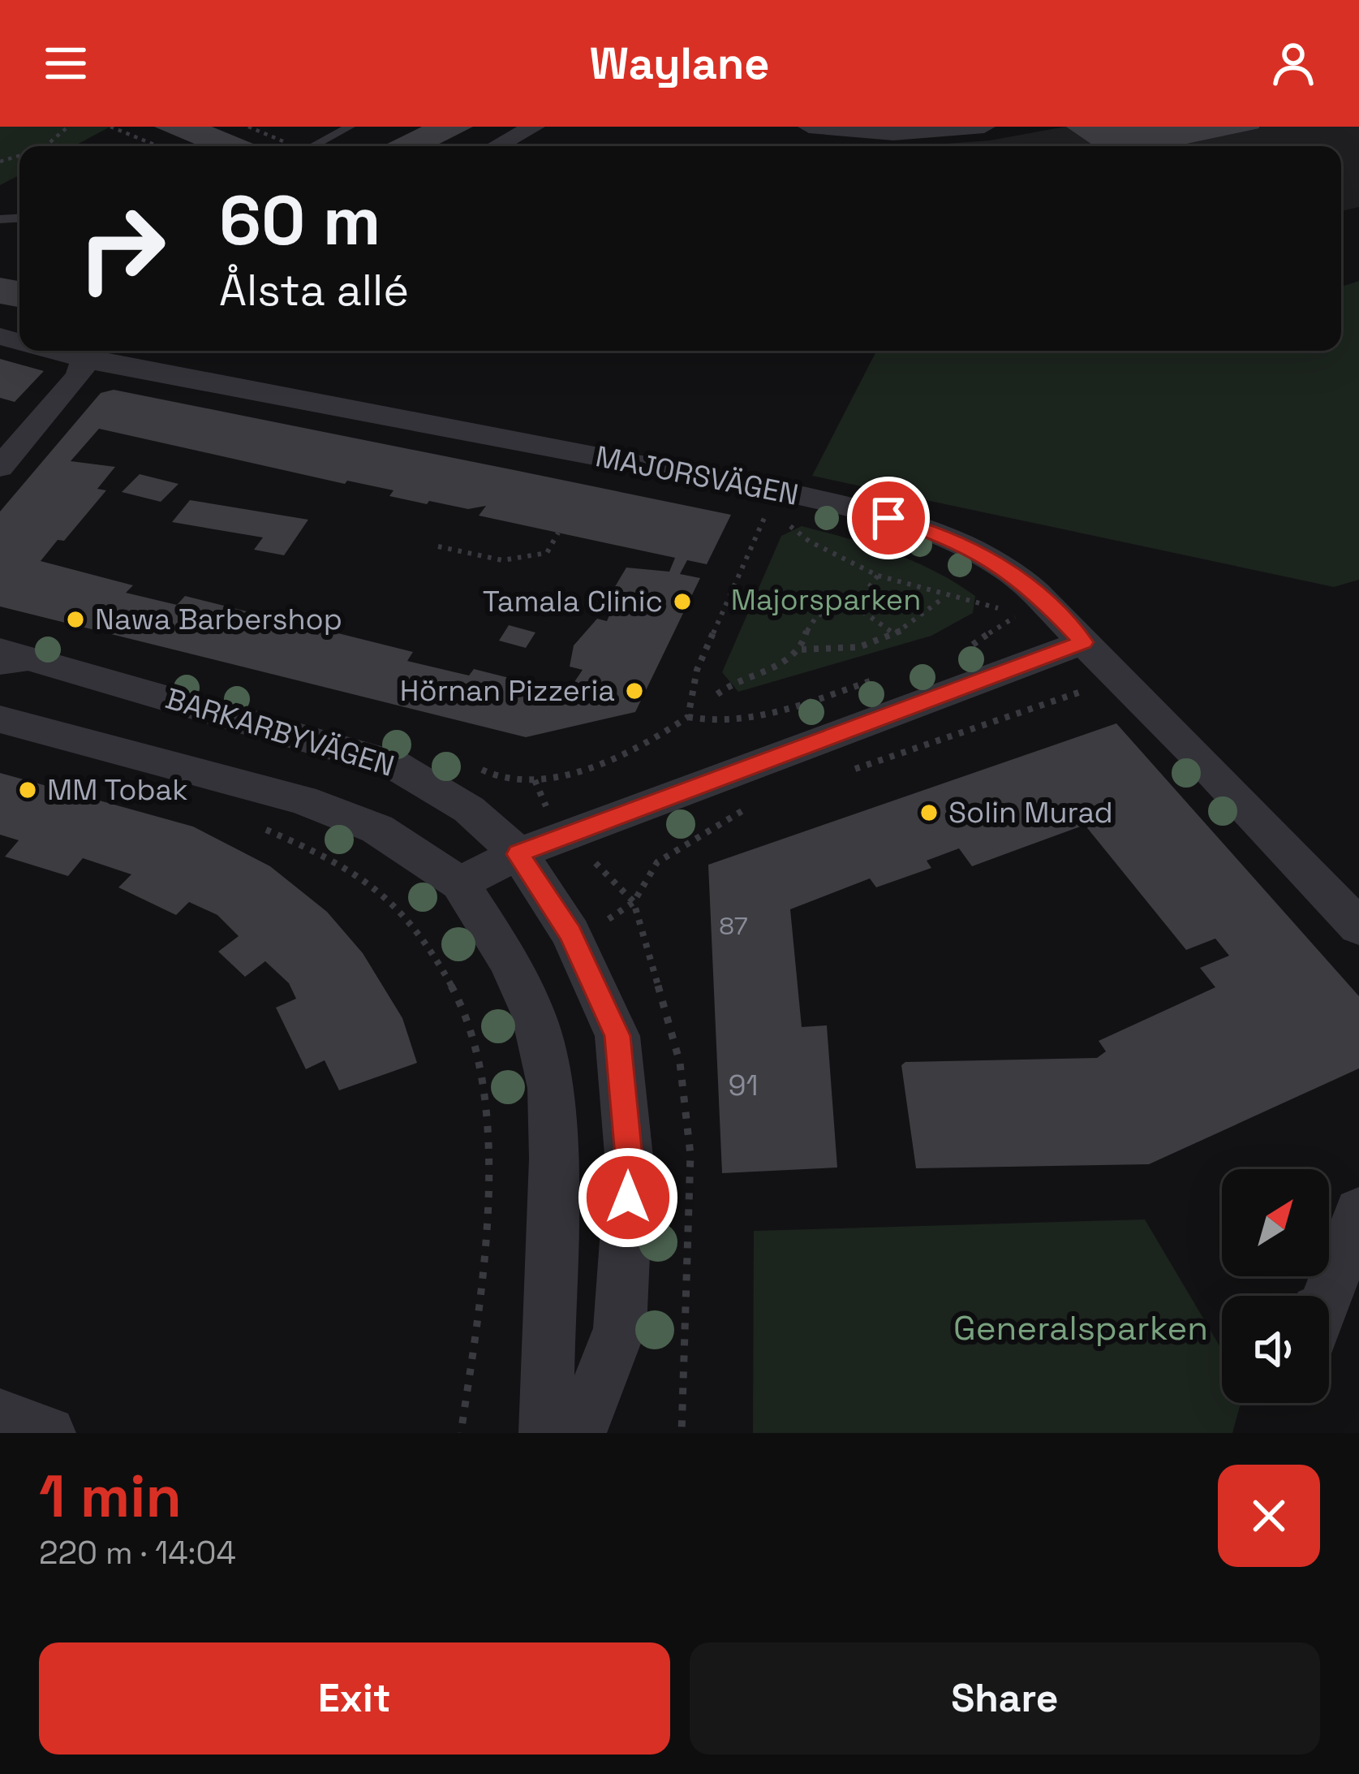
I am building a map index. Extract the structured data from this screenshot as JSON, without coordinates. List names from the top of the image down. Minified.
{"streets":{"street":["MAJORSVÄGEN","BARKARBYVÄGEN"]},"parks":["Majorsparken","Generalsparken"],"places":["Tamala Clinic","Nawa Barbershop","Hörnan Pizzeria","MM Tobak","Solin Murad"],"house_numbers":["87","91"],"north":"top right","page":{"header":"Waylane","turn":["60 m","Ålsta allé"],"heading":["1 min","220 m · 14:04"],"buttons":["Exit","Share"]}}
